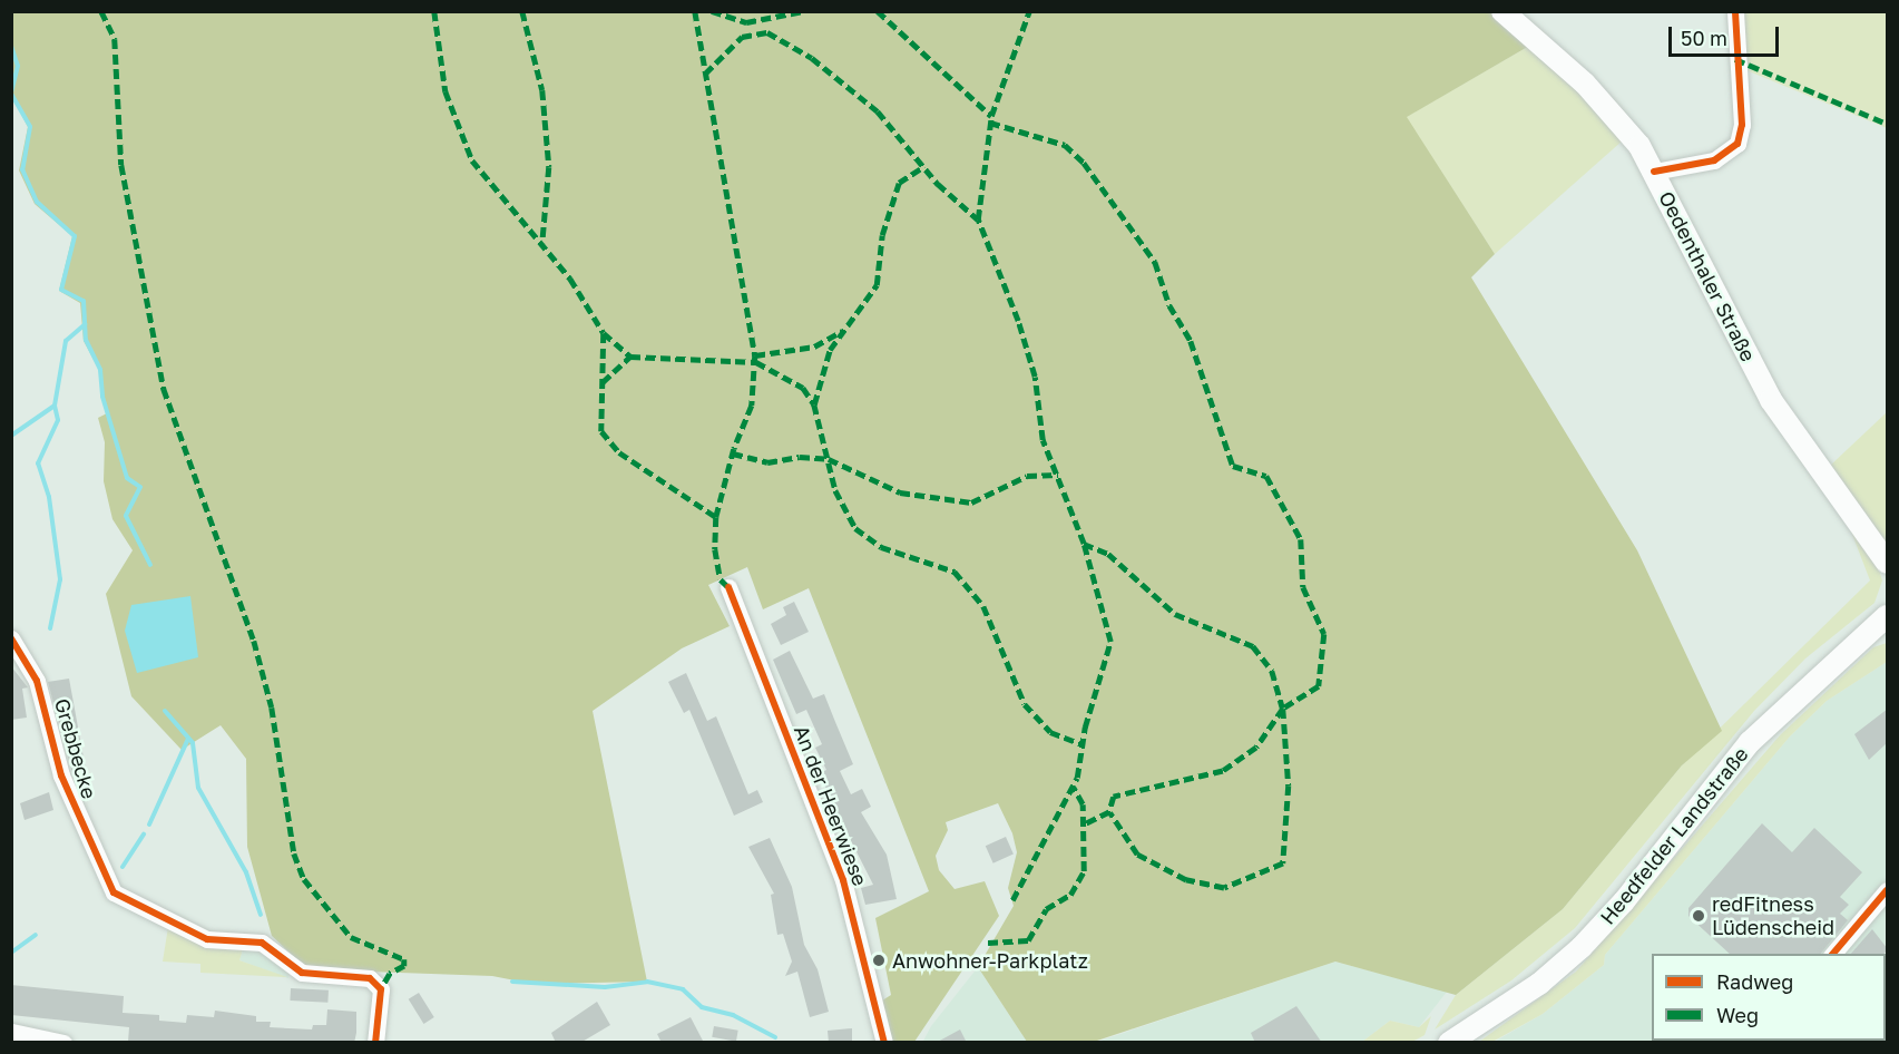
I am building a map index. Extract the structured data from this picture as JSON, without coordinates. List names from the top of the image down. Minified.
{"streets":{"main road":["Oedenthaler Straße","Heedfelder Landstraße"],"street":["Grebbecke","An der Heerwiese"]},"places":["redFitness Lüdenscheid","Anwohner-Parkplatz"],"legend":["Radweg","Weg"],"scale_bar":"50 m"}
